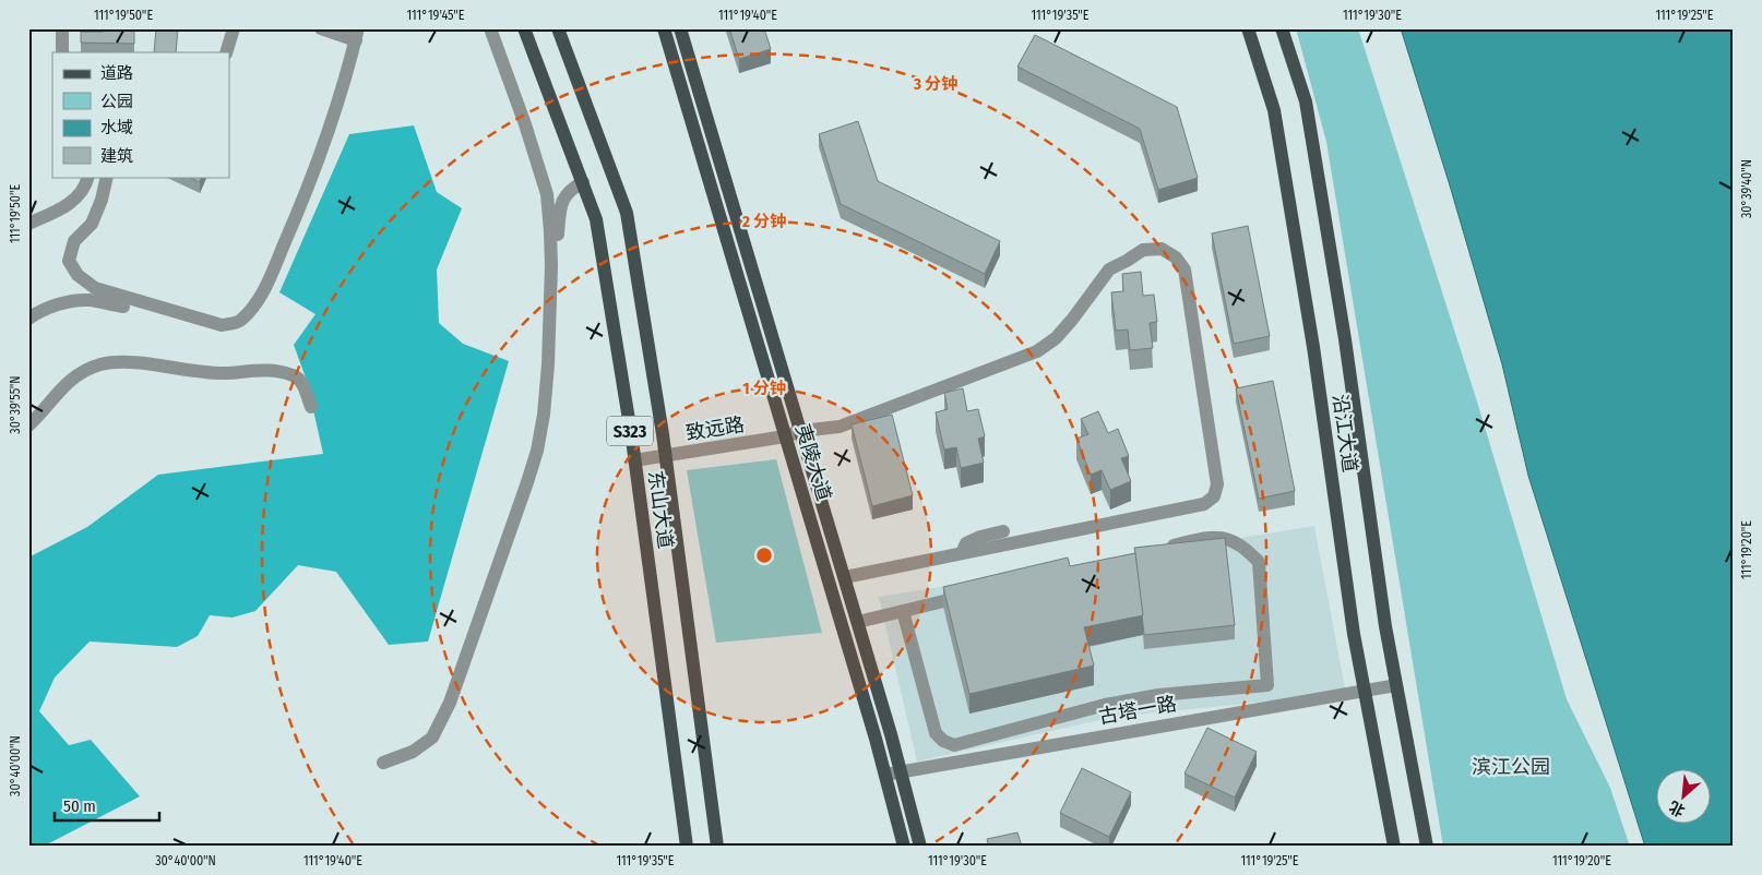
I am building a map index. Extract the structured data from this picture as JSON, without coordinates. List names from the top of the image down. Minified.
{"streets":{"main road":["S323","沿江大道","夷陵大道","东山大道"],"street":["致远路","古塔一路"]},"crossings":[["致远路","夷陵大道"],["致远路","东山大道"],["沿江大道","古塔一路"],["夷陵大道","古塔一路"]],"parks":["滨江公园"],"legend":["道路","公园","水域","建筑"],"scale_bar":"50 m","north":"bottom left","coordinates":["111°19'50\"E","111°19'45\"E","111°19'40\"E","111°19'35\"E","111°19'30\"E","111°19'25\"E","30°39'40\"N","30°39'55\"N","111°19'20\"E","30°40'00\"N"],"rings":["3 分钟","2 分钟","1 分钟"]}
